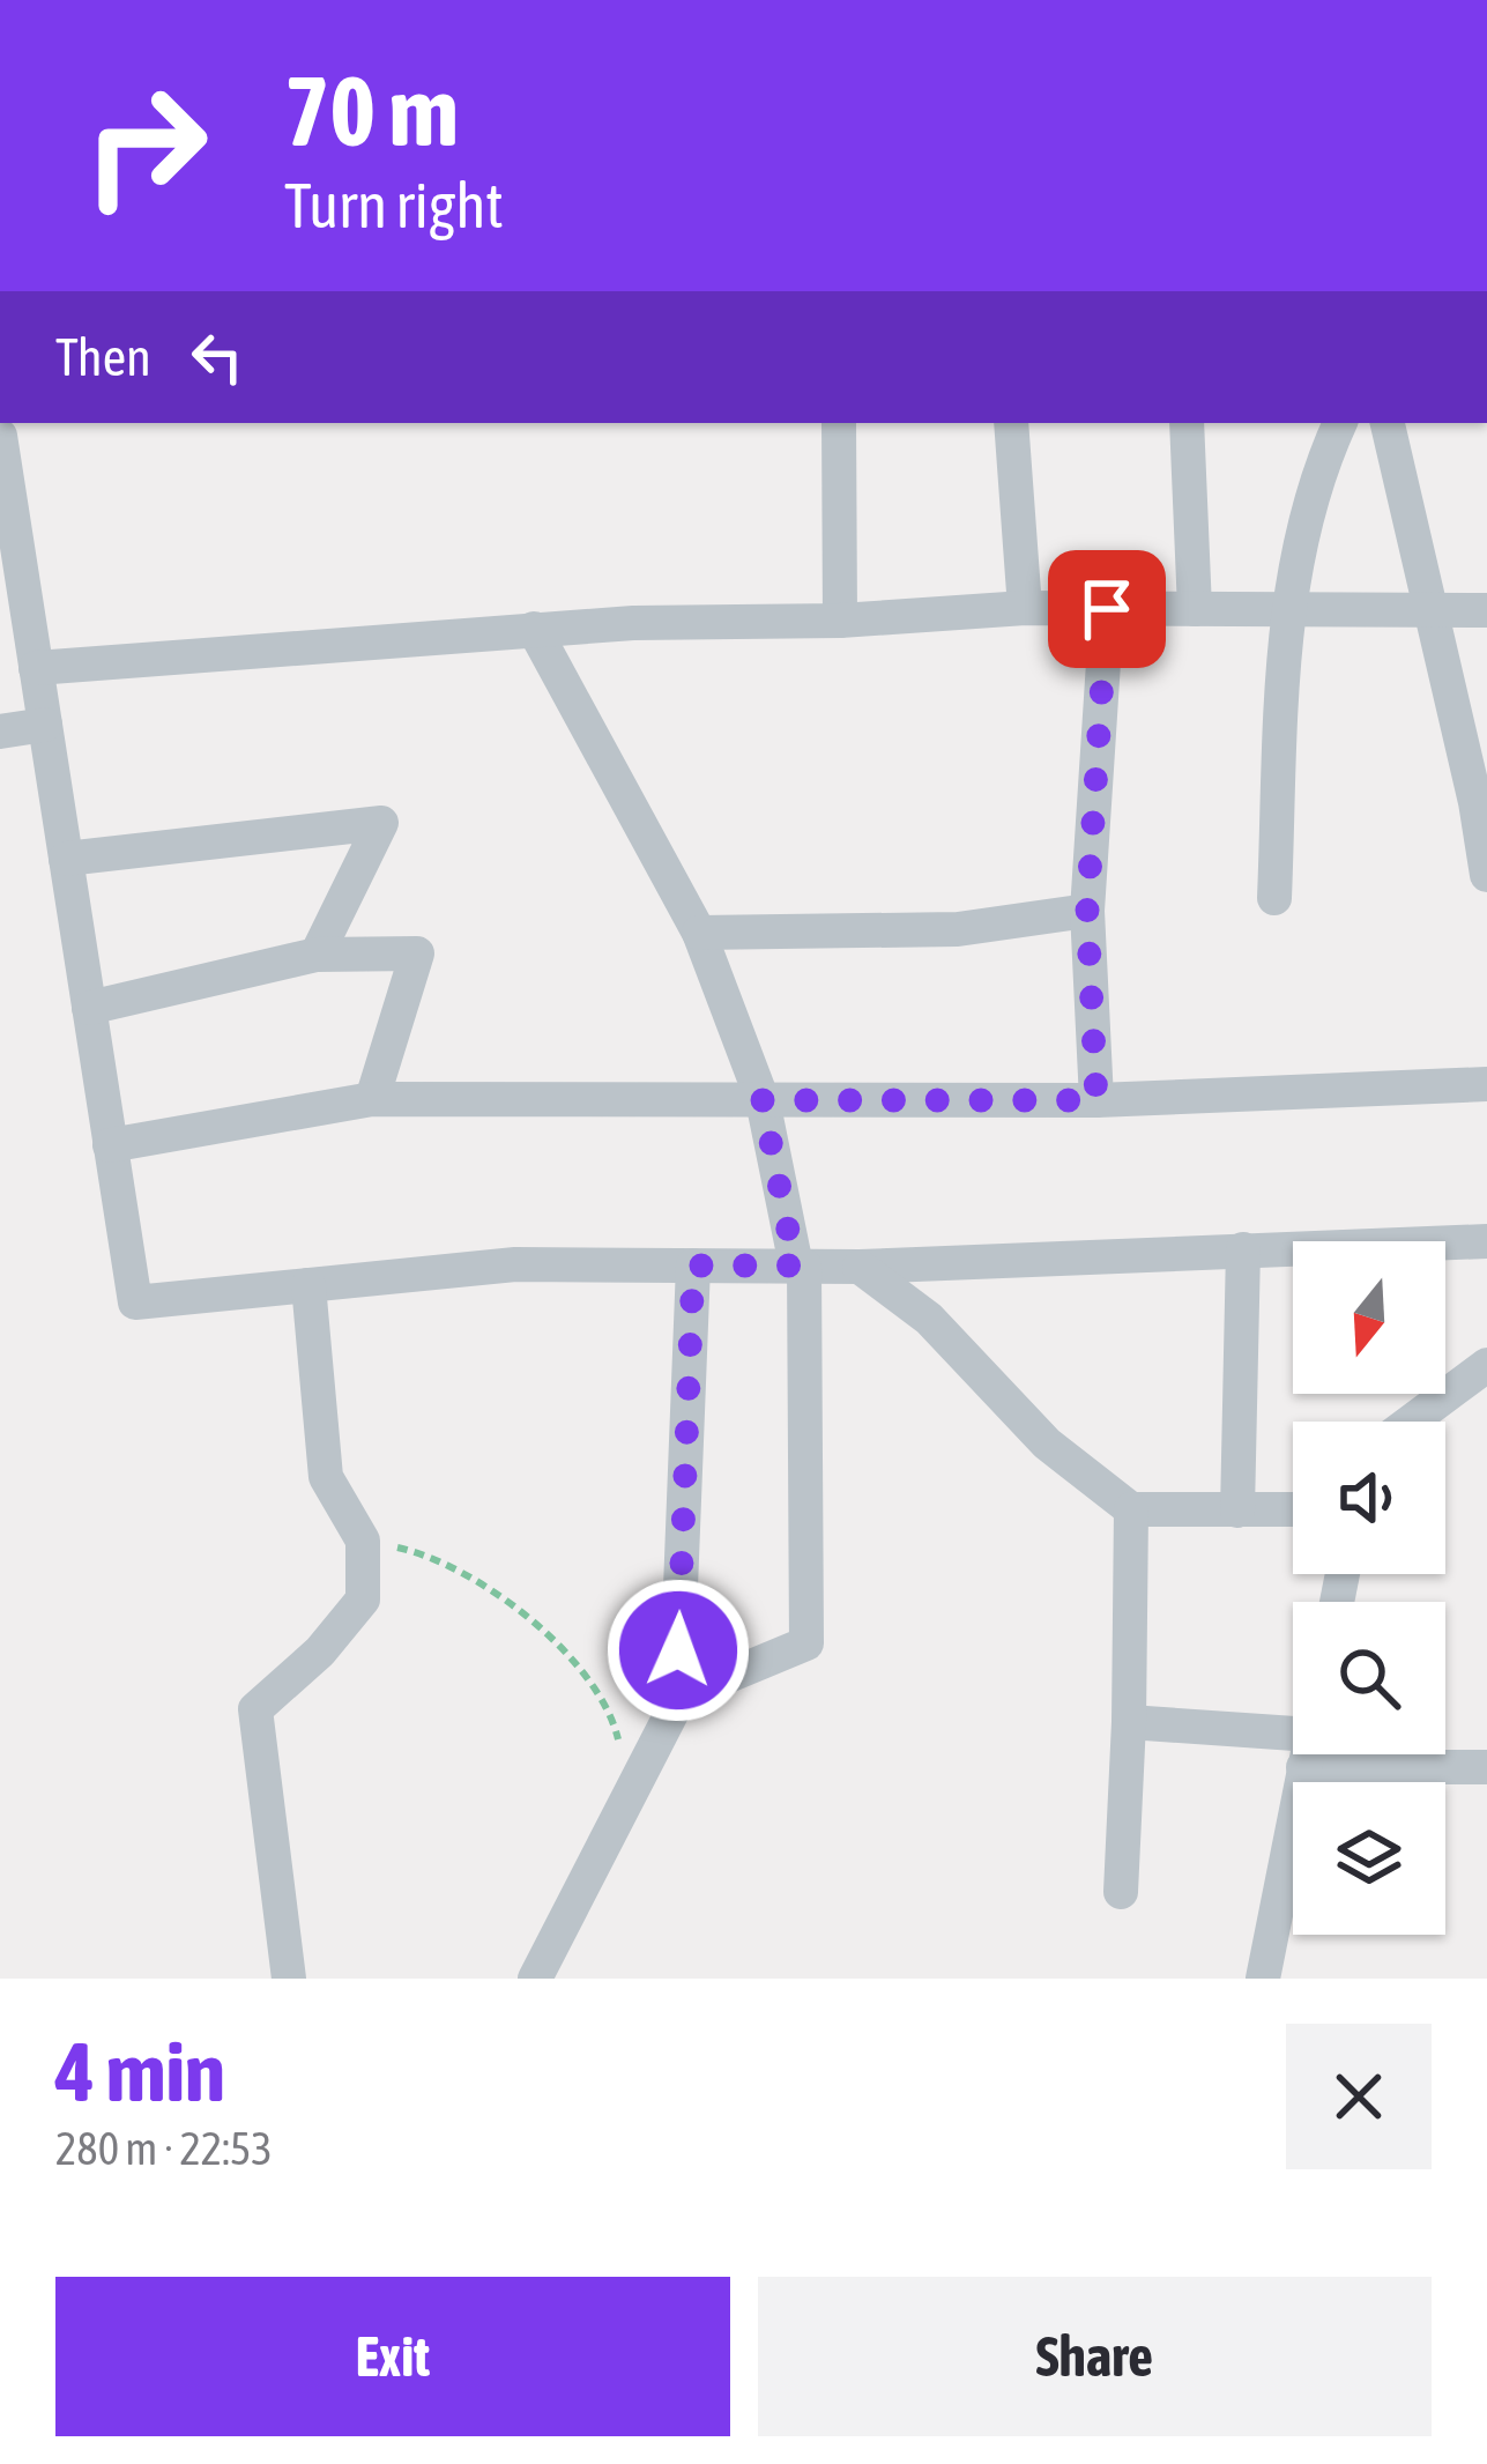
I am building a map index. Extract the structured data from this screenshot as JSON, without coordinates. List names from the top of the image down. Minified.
{"north":"bottom","page":{"turn":["70 m","Turn right"],"then":"Then","heading":["4 min","280 m · 22:53"],"buttons":["Exit","Share"]}}
